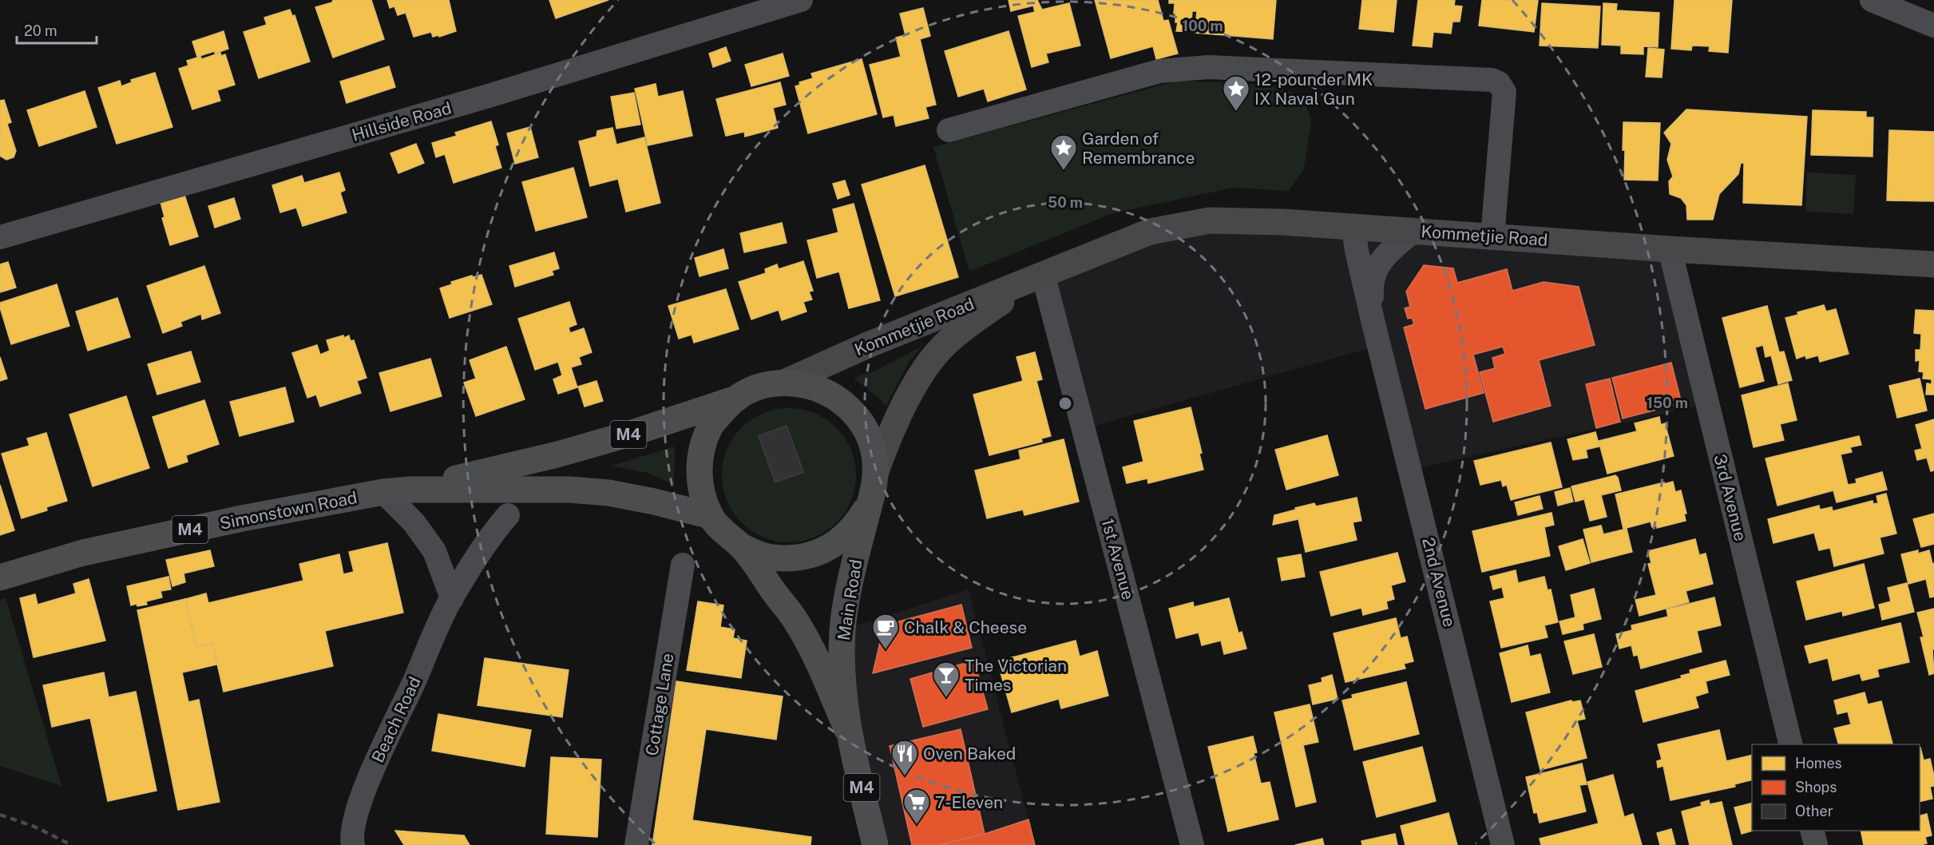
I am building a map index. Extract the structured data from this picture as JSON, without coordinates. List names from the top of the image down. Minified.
{"streets":{"main road":["Kommetjie Road","M4","Simonstown Road","Main Road"],"street":["Hillside Road","3rd Avenue","1st Avenue","2nd Avenue","Cottage Lane","Beach Road"]},"crossings":[["Kommetjie Road","3rd Avenue"],["Kommetjie Road","1st Avenue"],["Kommetjie Road","2nd Avenue"],["Kommetjie Road","Main Road"],["Simonstown Road","Main Road"]],"places":{"place":["12-pounder MK IX Naval Gun","Garden of Remembrance"],"cafe":["Chalk & Cheese"],"bar":["The Victorian Times"],"restaurant":["Oven Baked"],"supermarket":["7-Eleven"]},"legend":["Homes","Shops","Other"],"scale_bar":"20 m","rings":["100 m","50 m","150 m"]}
